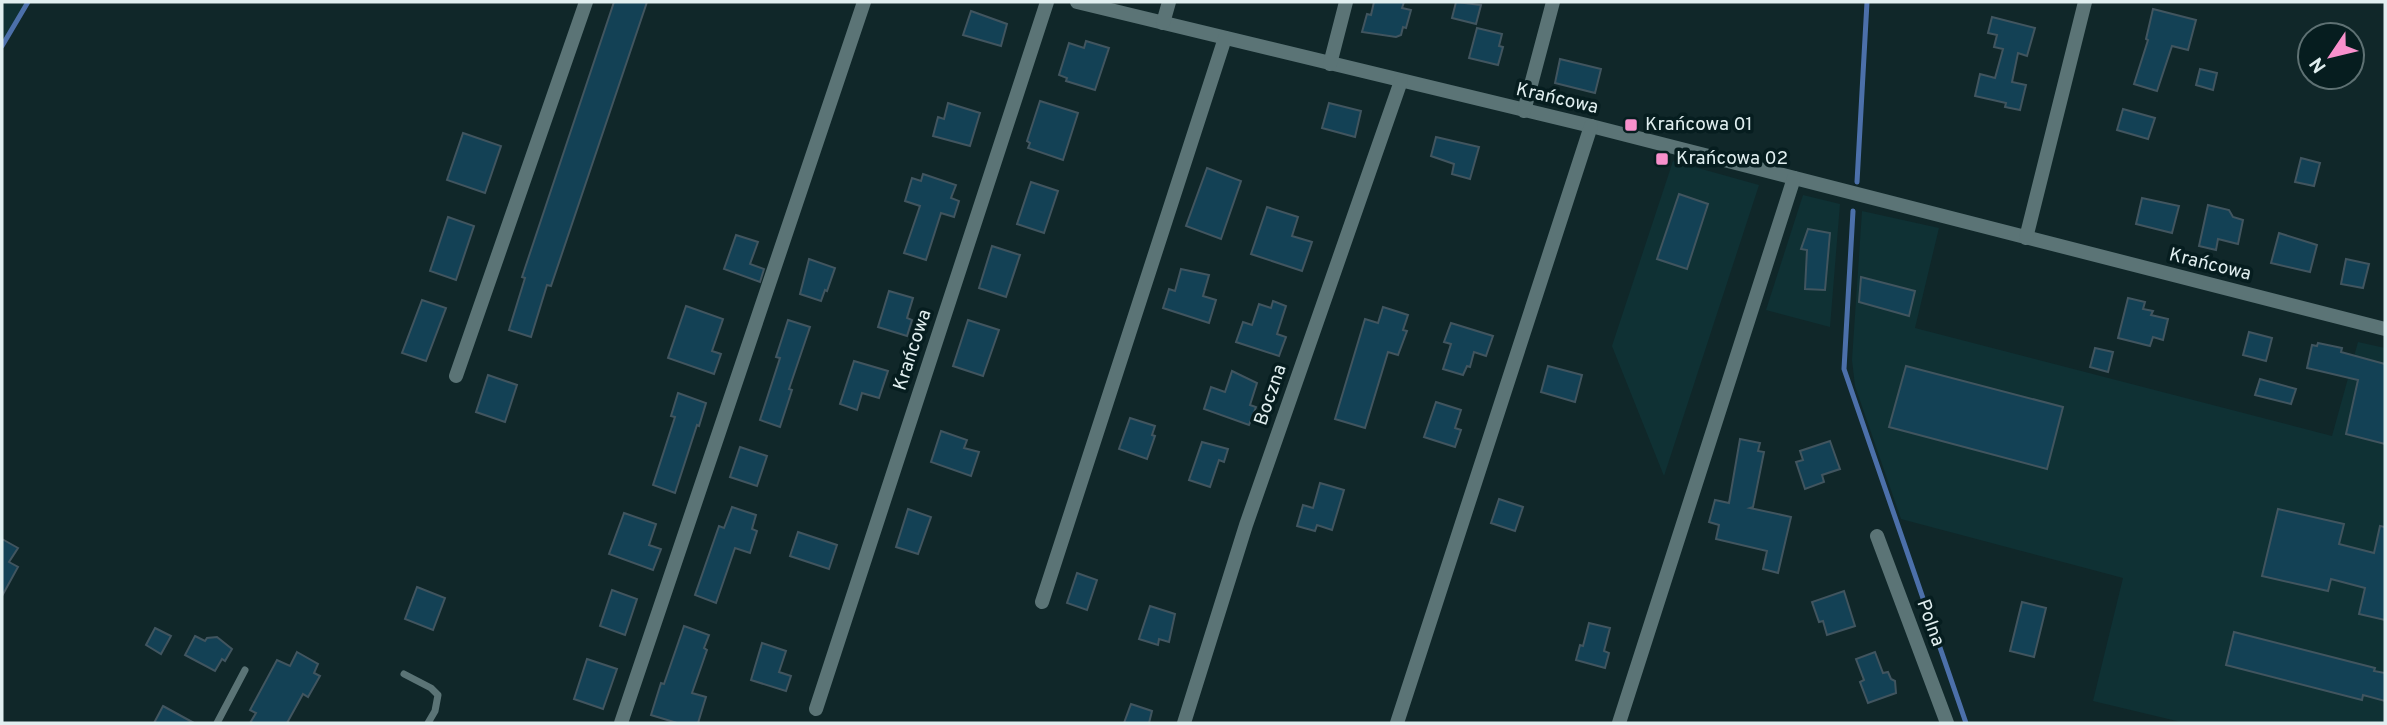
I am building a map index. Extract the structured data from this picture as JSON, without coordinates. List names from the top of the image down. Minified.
{"streets":{"street":["Krańcowa","Boczna","Polna"]},"crossings":[["Krańcowa","Boczna"]],"places":{"transit":["Krańcowa 01","Krańcowa 02"]},"north":"bottom left"}
